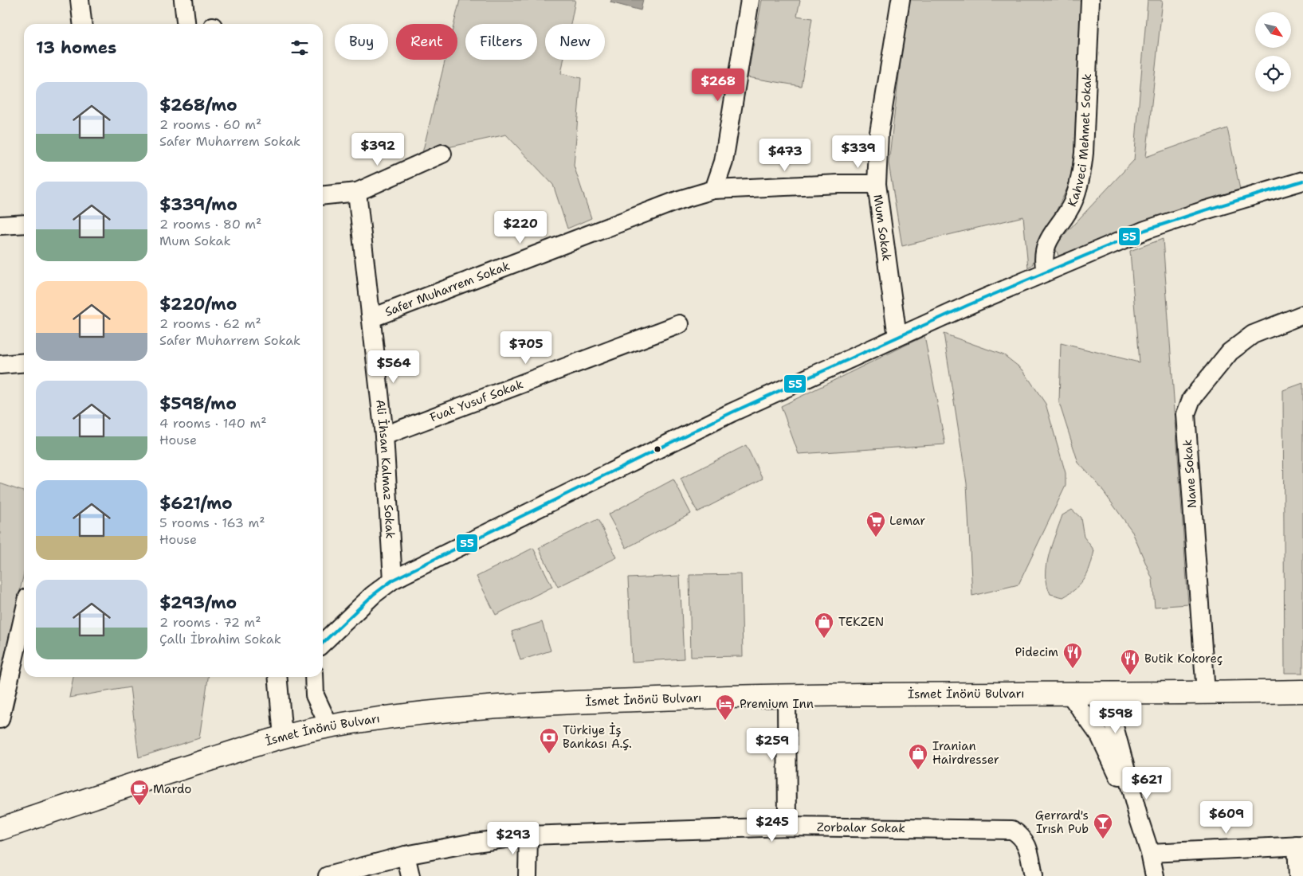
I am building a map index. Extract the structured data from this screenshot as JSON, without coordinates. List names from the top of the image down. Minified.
{"streets":{"main road":["İsmet İnönü Bulvarı"],"street":["Kahveci Mehmet Sokak","Mum Sokak","Safer Muharrem Sokak","Fuat Yusuf Sokak","Ali İhsan Kalmaz Sokak","Nane Sokak","Zorbalar Sokak"]},"crossings":[["Mum Sokak","Safer Muharrem Sokak"],["Safer Muharrem Sokak","Ali İhsan Kalmaz Sokak"],["Fuat Yusuf Sokak","Ali İhsan Kalmaz Sokak"],["Nane Sokak","İsmet İnönü Bulvarı"]],"places":{"supermarket":["Lemar"],"shop":["TEKZEN","Iranian Hairdresser"],"restaurant":["Pidecim","Butik Kokoreç"],"hotel":["Premium Inn"],"bank":["Türkiye İş Bankası A.Ş."],"cafe":["Mardo"],"bar":["Gerrard's Irısh Pub"]},"lines":["transit line 55"],"north":"bottom right","page":{"chip":["Buy","Rent","Filters","New"],"heading":"13 homes","price":["$268","$392","$339","$473","$220","$705","$564","$598","$259","$621","$609","$245","$293"],"list":[{"name":"$268/mo","note":"2 rooms · 60 m² · Safer Muharrem Sokak"},{"name":"$339/mo","note":"2 rooms · 80 m² · Mum Sokak"},{"name":"$220/mo","note":"2 rooms · 62 m² · Safer Muharrem Sokak"},{"name":"$598/mo","note":"4 rooms · 140 m² · House"},{"name":"$621/mo","note":"5 rooms · 163 m² · House"},{"name":"$293/mo","note":"2 rooms · 72 m² · Çallı İbrahim Sokak"}]}}
